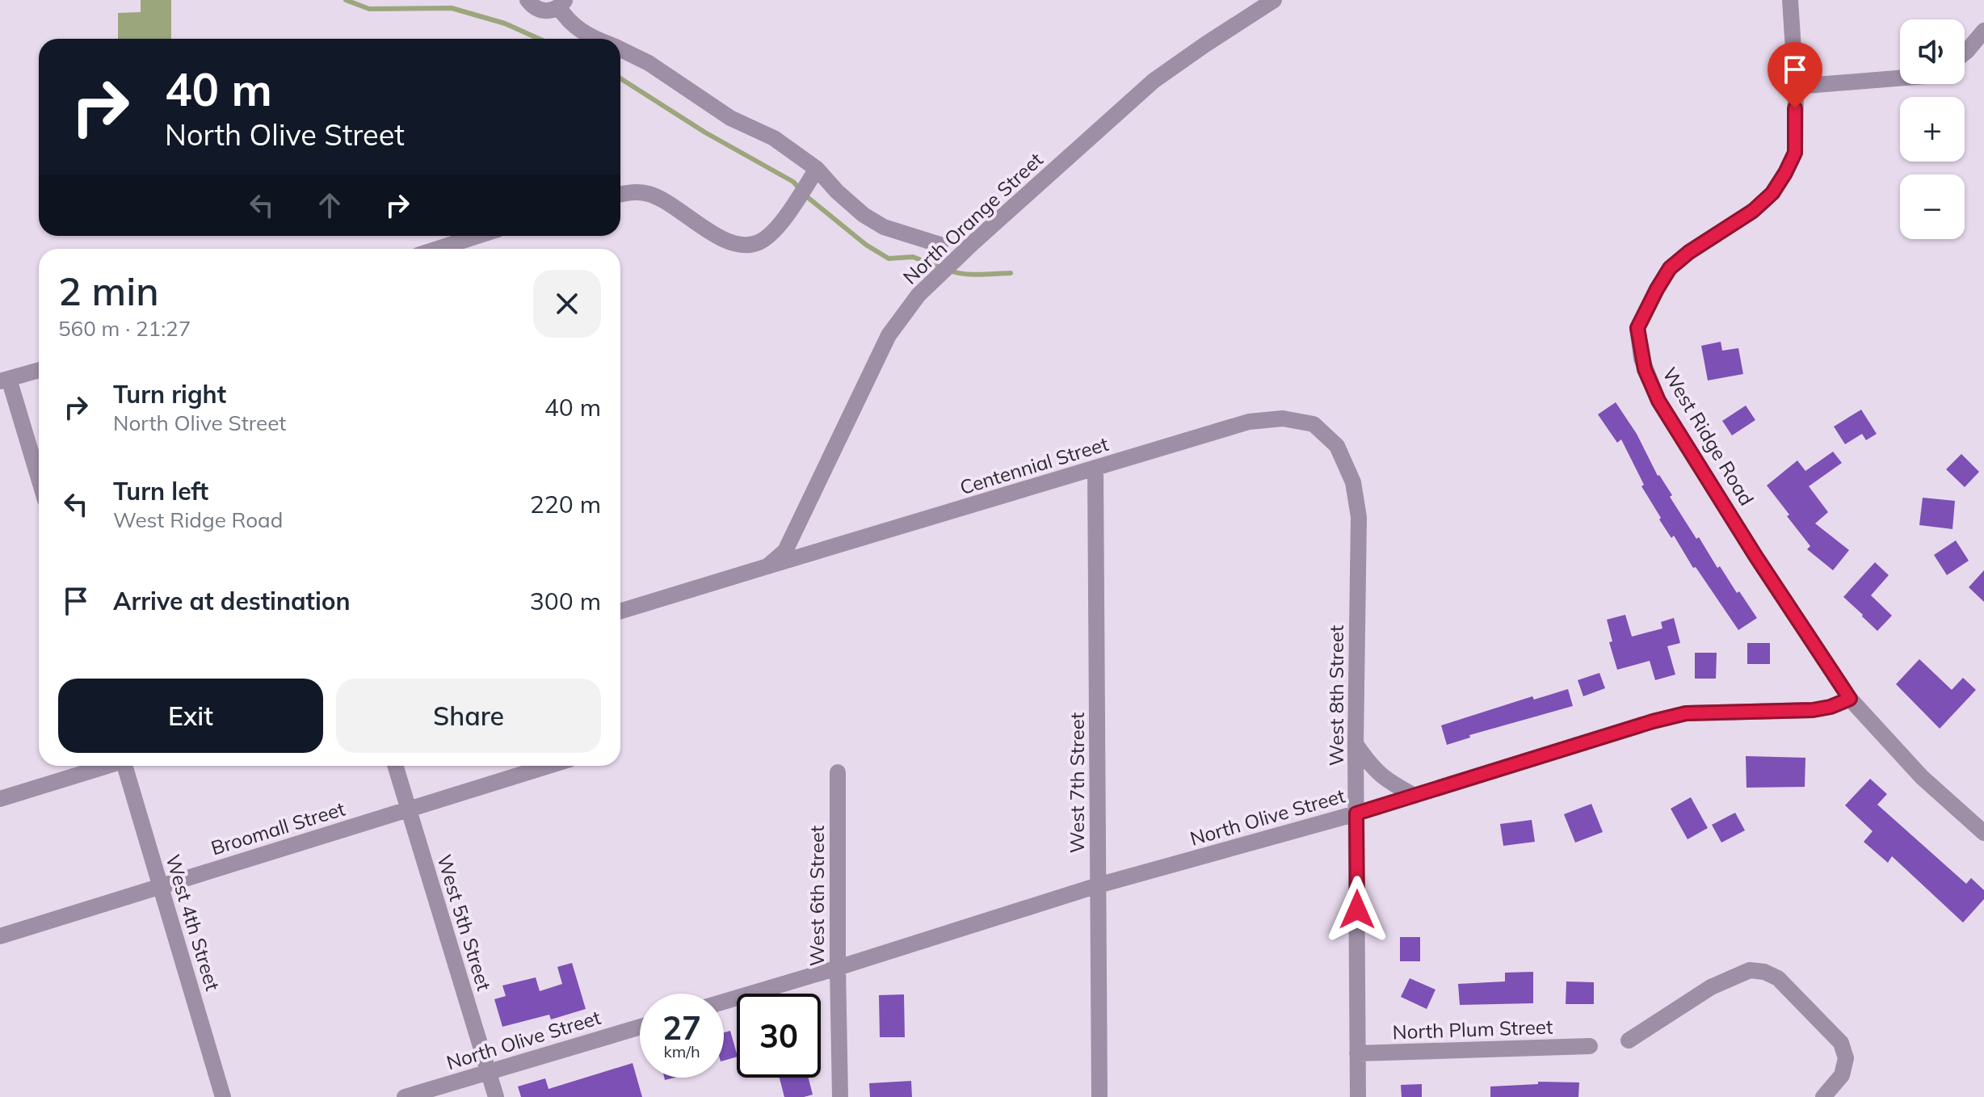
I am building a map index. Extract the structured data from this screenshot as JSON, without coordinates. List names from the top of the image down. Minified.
{"streets":{"street":["North Orange Street","West Ridge Road","Centennial Street","West 8th Street","West 7th Street","North Olive Street","Broomall Street","West 6th Street","West 4th Street","West 5th Street","North Plum Street"]},"crossings":[["North Orange Street","Centennial Street"],["West Ridge Road","North Olive Street"],["Centennial Street","West 8th Street"],["Centennial Street","West 7th Street"],["West 8th Street","North Olive Street"],["West 8th Street","North Plum Street"],["West 7th Street","North Olive Street"],["North Olive Street","West 6th Street"],["North Olive Street","West 5th Street"],["Broomall Street","West 4th Street"],["Broomall Street","West 5th Street"]],"page":{"map_buttons":["+","−"],"turn":["40 m","North Olive Street"],"heading":["2 min","560 m · 21:27"],"list":[{"name":"Turn right","note":"North Olive Street","value":"40 m"},{"name":"Turn left","note":"West Ridge Road","value":"220 m"},{"name":"Arrive at destination","value":"300 m"}],"buttons":["Exit","Share"],"speed":"27 km/h","limit":"30"}}
